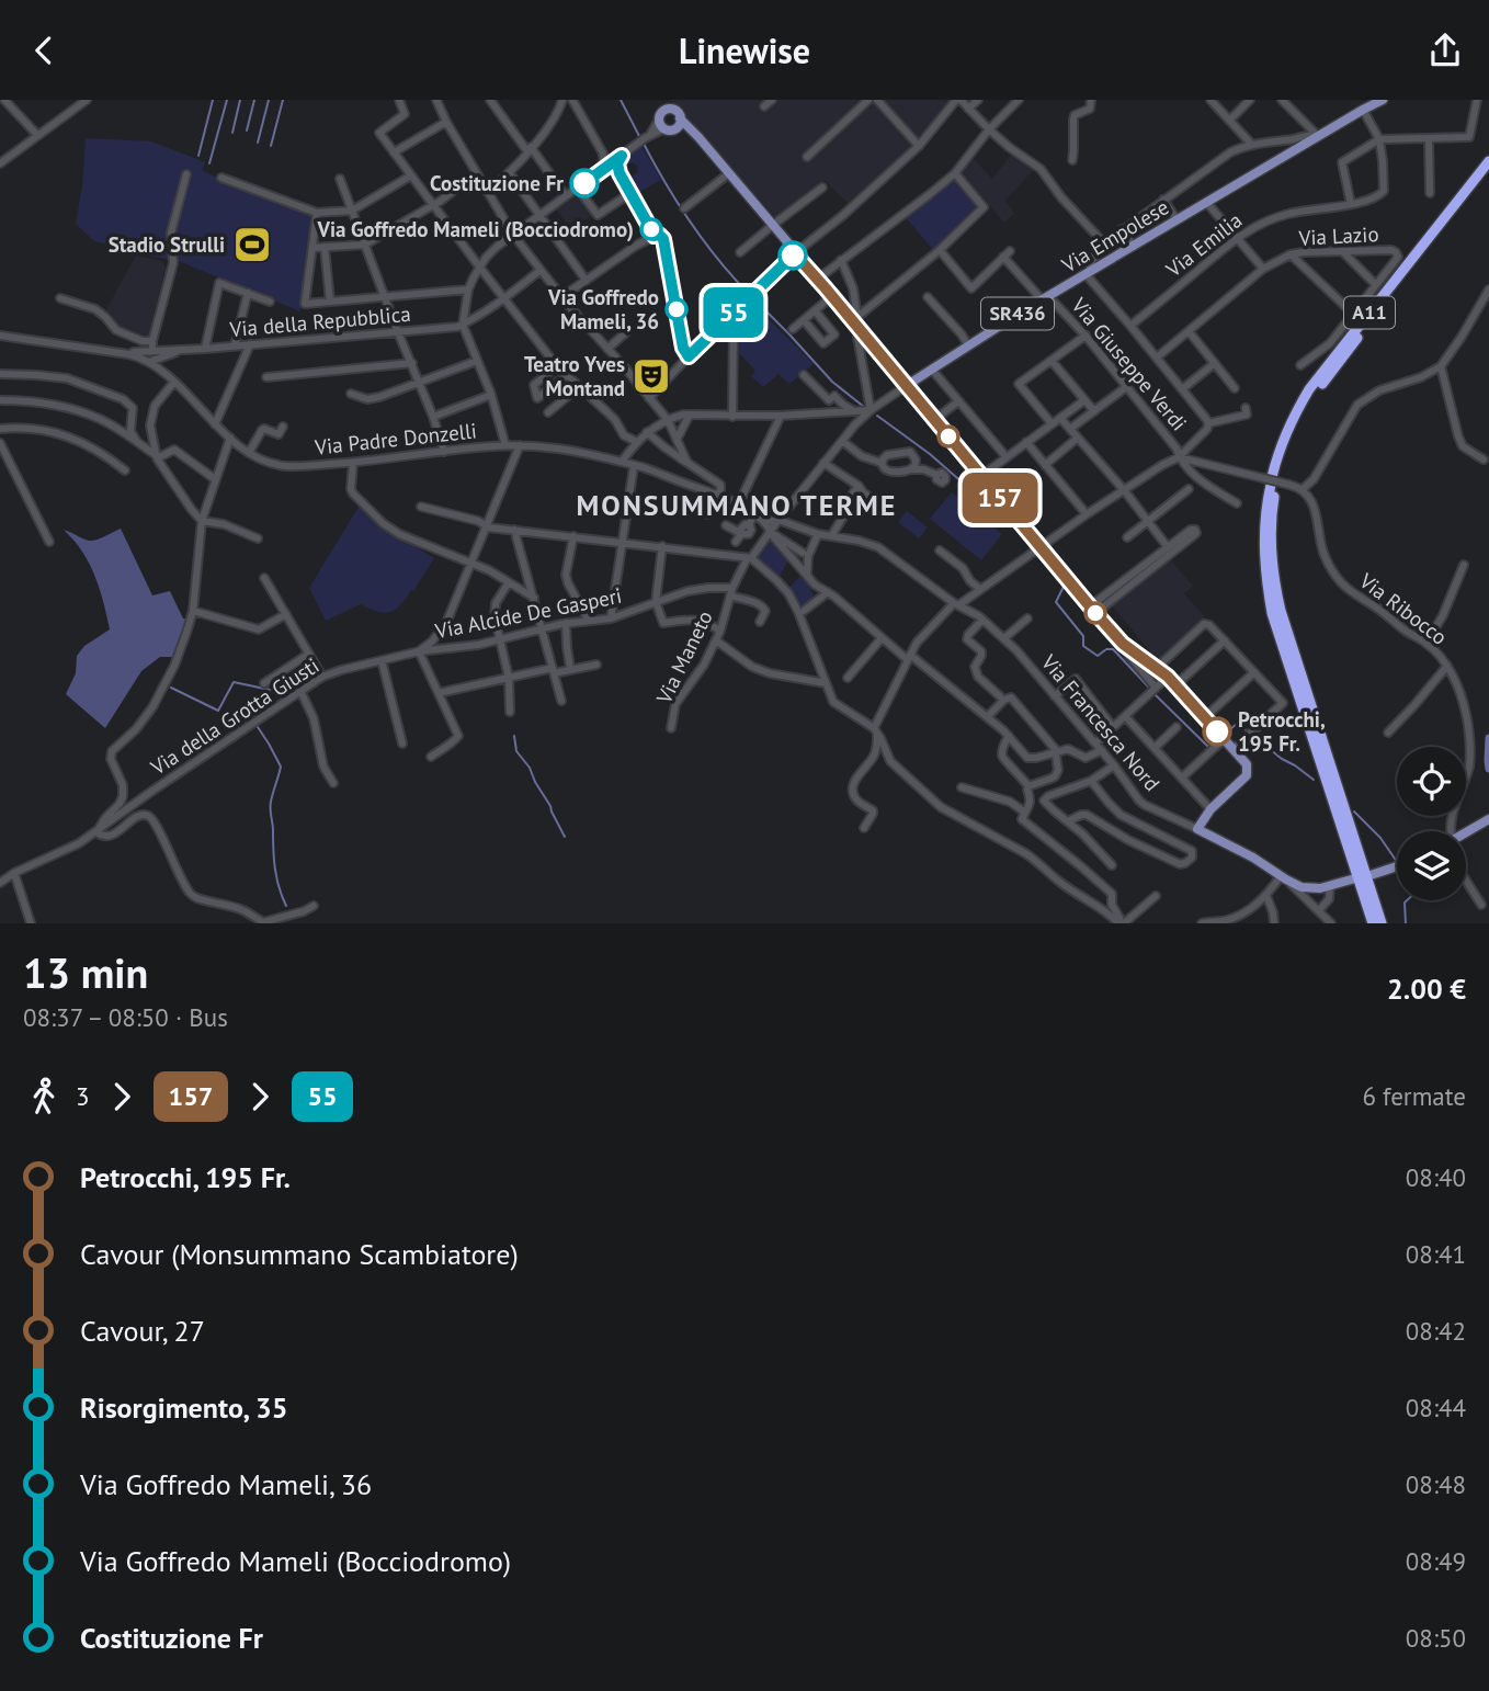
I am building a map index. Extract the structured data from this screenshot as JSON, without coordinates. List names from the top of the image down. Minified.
{"streets":{"highway":["A11"],"main road":["Via Empolese","SR436","Via Francesca Nord"],"street":["Via Lazio","Via Emilia","Via della Repubblica","Via Giuseppe Verdi","Via Padre Donzelli","Via Ribocco","Via Alcide De Gasperi","Via Maneto","Via della Grotta Giusti"]},"crossings":[["Via Empolese","Via Giuseppe Verdi"],["Via Empolese","Via Maneto"],["Via Alcide De Gasperi","Via Maneto"],["Via Alcide De Gasperi","Via della Grotta Giusti"],["Via Maneto","Via Francesca Nord"]],"districts":["MONSUMMANO TERME"],"places":{"other":["Costituzione Fr","Via Goffredo Mameli (Bocciodromo)","Via Goffredo Mameli, 36","Petrocchi, 195 Fr."],"sports":["Stadio Strulli"],"theatre":["Teatro Yves Montand"]},"lines":["bus line 55","bus line 157"],"page":{"header":"Linewise","on_map":["157","55"],"heading":["13 min","08:37 – 08:50 · Bus","2.00 €"],"legs":["3","157","55","6 fermate"],"list":[{"name":"Petrocchi, 195 Fr.","value":"08:40"},{"name":"Cavour (Monsummano Scambiatore)","value":"08:41"},{"name":"Cavour, 27","value":"08:42"},{"name":"Risorgimento, 35","value":"08:44"},{"name":"Via Goffredo Mameli, 36","value":"08:48"},{"name":"Via Goffredo Mameli (Bocciodromo)","value":"08:49"},{"name":"Costituzione Fr","value":"08:50"}]}}
